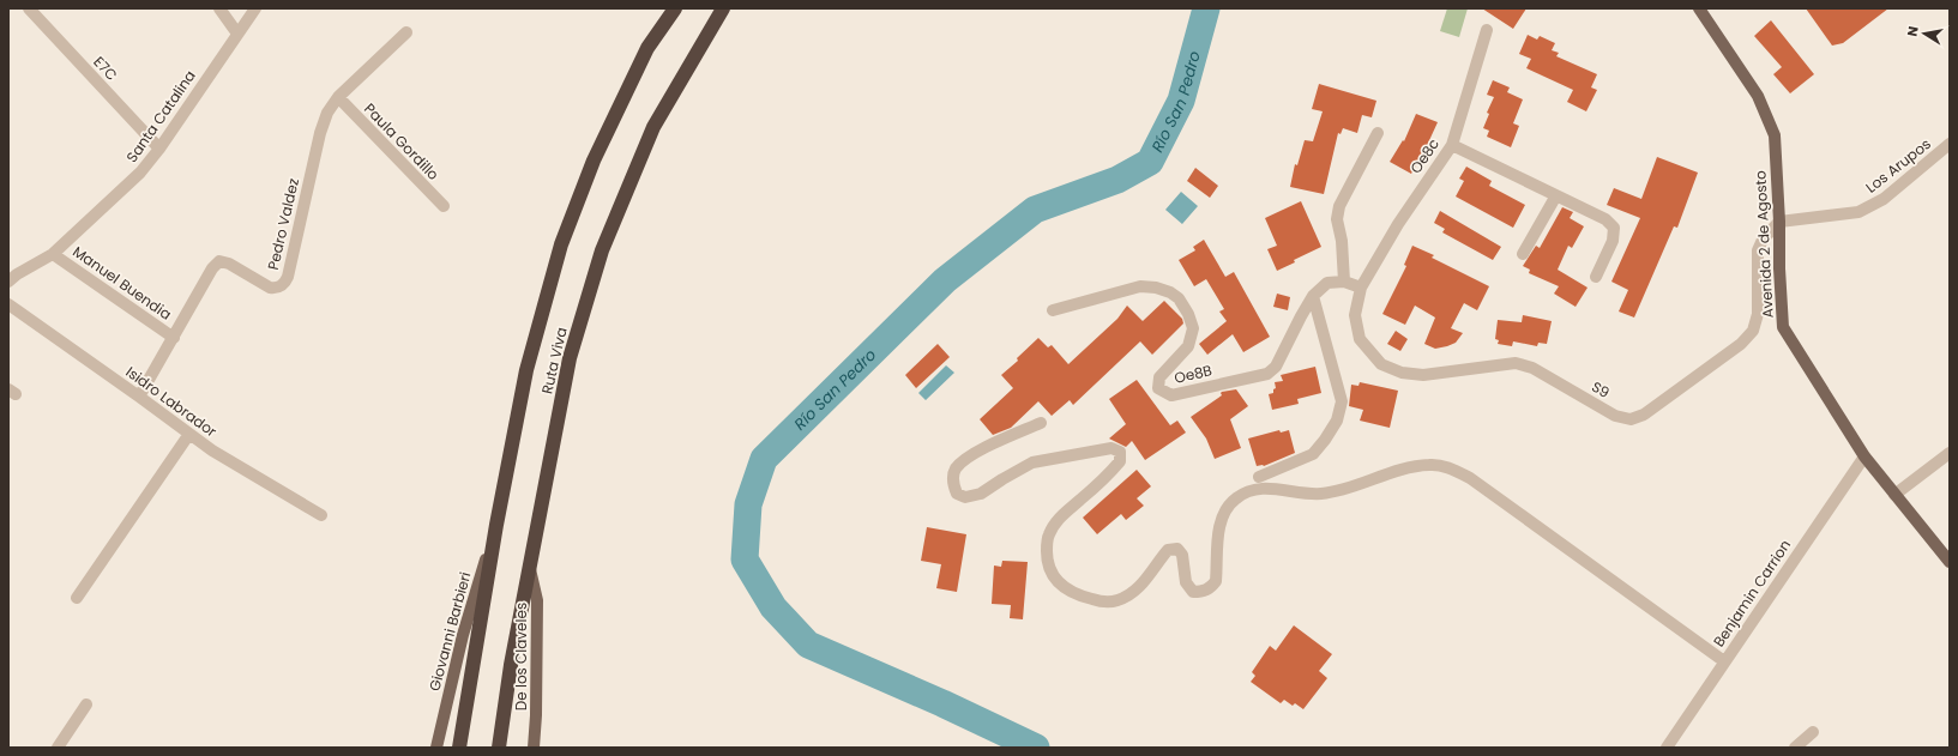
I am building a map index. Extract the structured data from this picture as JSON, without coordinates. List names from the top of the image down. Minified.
{"streets":{"highway":["Ruta Viva"],"main road":["Avenida 2 de Agosto","Giovanni Barbieri","De los Claveles"],"street":["E7C","Santa Catalina","Paula Gordillo","Oe8c","Los Arupos","Pedro Valdez","Manuel Buendia","Oe8B","S9","Isidro Labrador","Benjamin Carrion"]},"crossings":[["E7C","Santa Catalina"],["Santa Catalina","Manuel Buendia"],["Paula Gordillo","Pedro Valdez"],["Oe8c","S9"],["Los Arupos","Avenida 2 de Agosto"],["Los Arupos","S9"],["Pedro Valdez","Manuel Buendia"],["Pedro Valdez","Isidro Labrador"],["Avenida 2 de Agosto","S9"],["Avenida 2 de Agosto","Benjamin Carrion"],["Ruta Viva","Giovanni Barbieri"],["Ruta Viva","De los Claveles"]],"water":["Río San Pedro"],"north":"left"}
